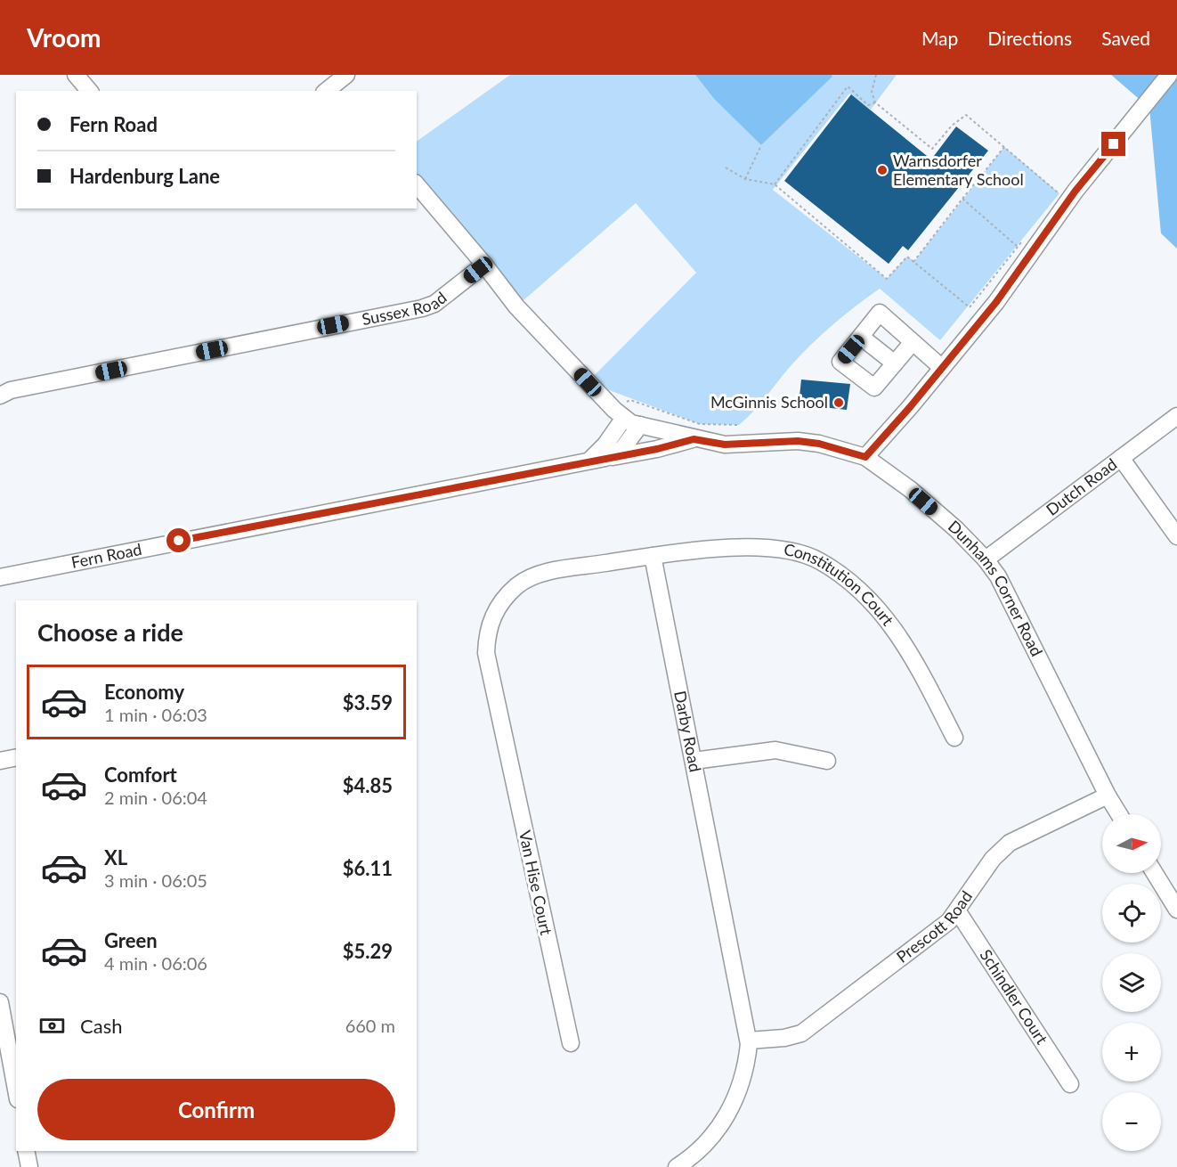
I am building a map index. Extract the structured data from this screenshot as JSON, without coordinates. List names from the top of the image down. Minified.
{"streets":{"street":["Sussex Road","Dutch Road","Fern Road","Constitution Court","Dunhams Corner Road","Darby Road","Van Hise Court","Prescott Road","Schindler Court"]},"crossings":[["Sussex Road","Dunhams Corner Road"],["Dutch Road","Dunhams Corner Road"],["Fern Road","Dunhams Corner Road"],["Constitution Court","Darby Road"],["Constitution Court","Van Hise Court"],["Dunhams Corner Road","Prescott Road"],["Darby Road","Van Hise Court"],["Darby Road","Prescott Road"],["Prescott Road","Schindler Court"]],"places":["Warnsdorfer Elementary School","McGinnis School"],"north":"right","page":{"header":"Vroom","nav":["Map","Directions","Saved"],"banner":["Fern Road","Hardenburg Lane"],"heading":"Choose a ride","list":[{"name":"Economy","note":"1 min · 06:03","value":"$3.59"},{"name":"Comfort","note":"2 min · 06:04","value":"$4.85"},{"name":"XL","note":"3 min · 06:05","value":"$6.11"},{"name":"Green","note":"4 min · 06:06","value":"$5.29"}],"map_buttons":["+","−"],"pay":["Cash","660 m"],"buttons":"Confirm"}}
